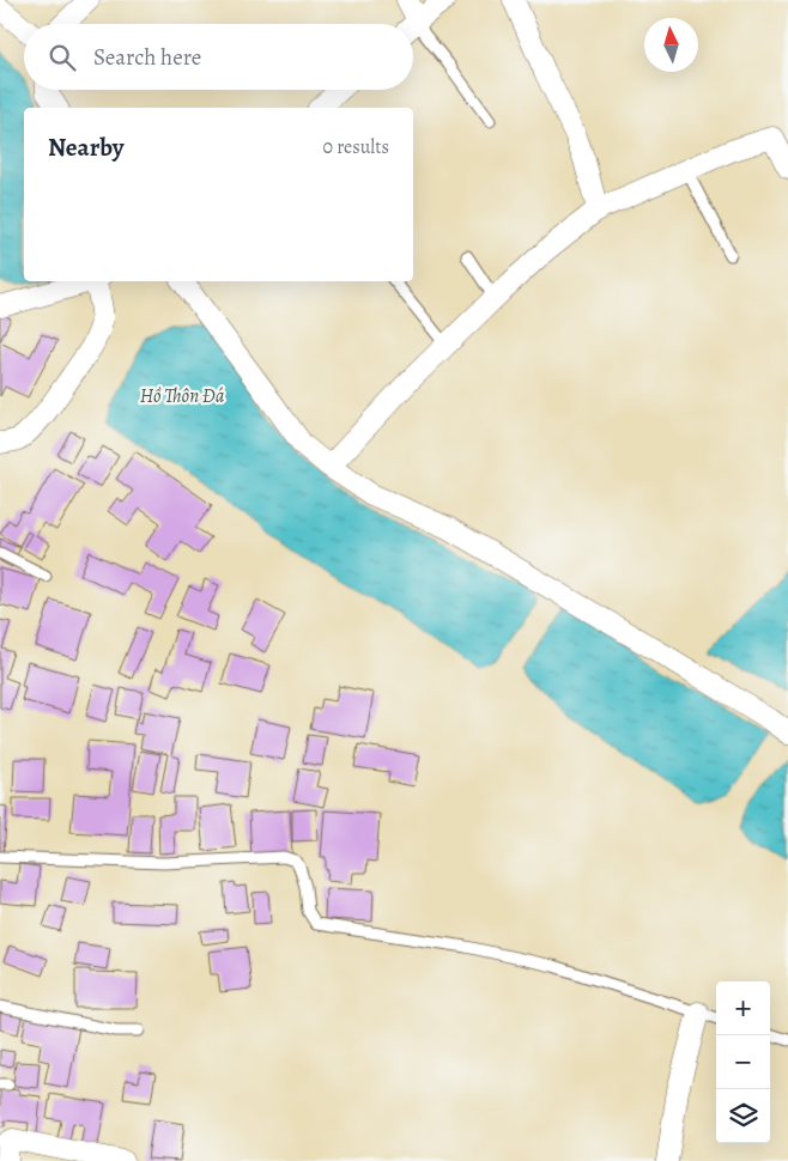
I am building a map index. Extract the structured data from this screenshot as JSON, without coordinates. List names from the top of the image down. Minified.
{"water":["Hồ Thôn Đá"],"north":"top","page":{"search":"Search here","heading":["Nearby","0 results"],"map_buttons":["+","−"]}}
